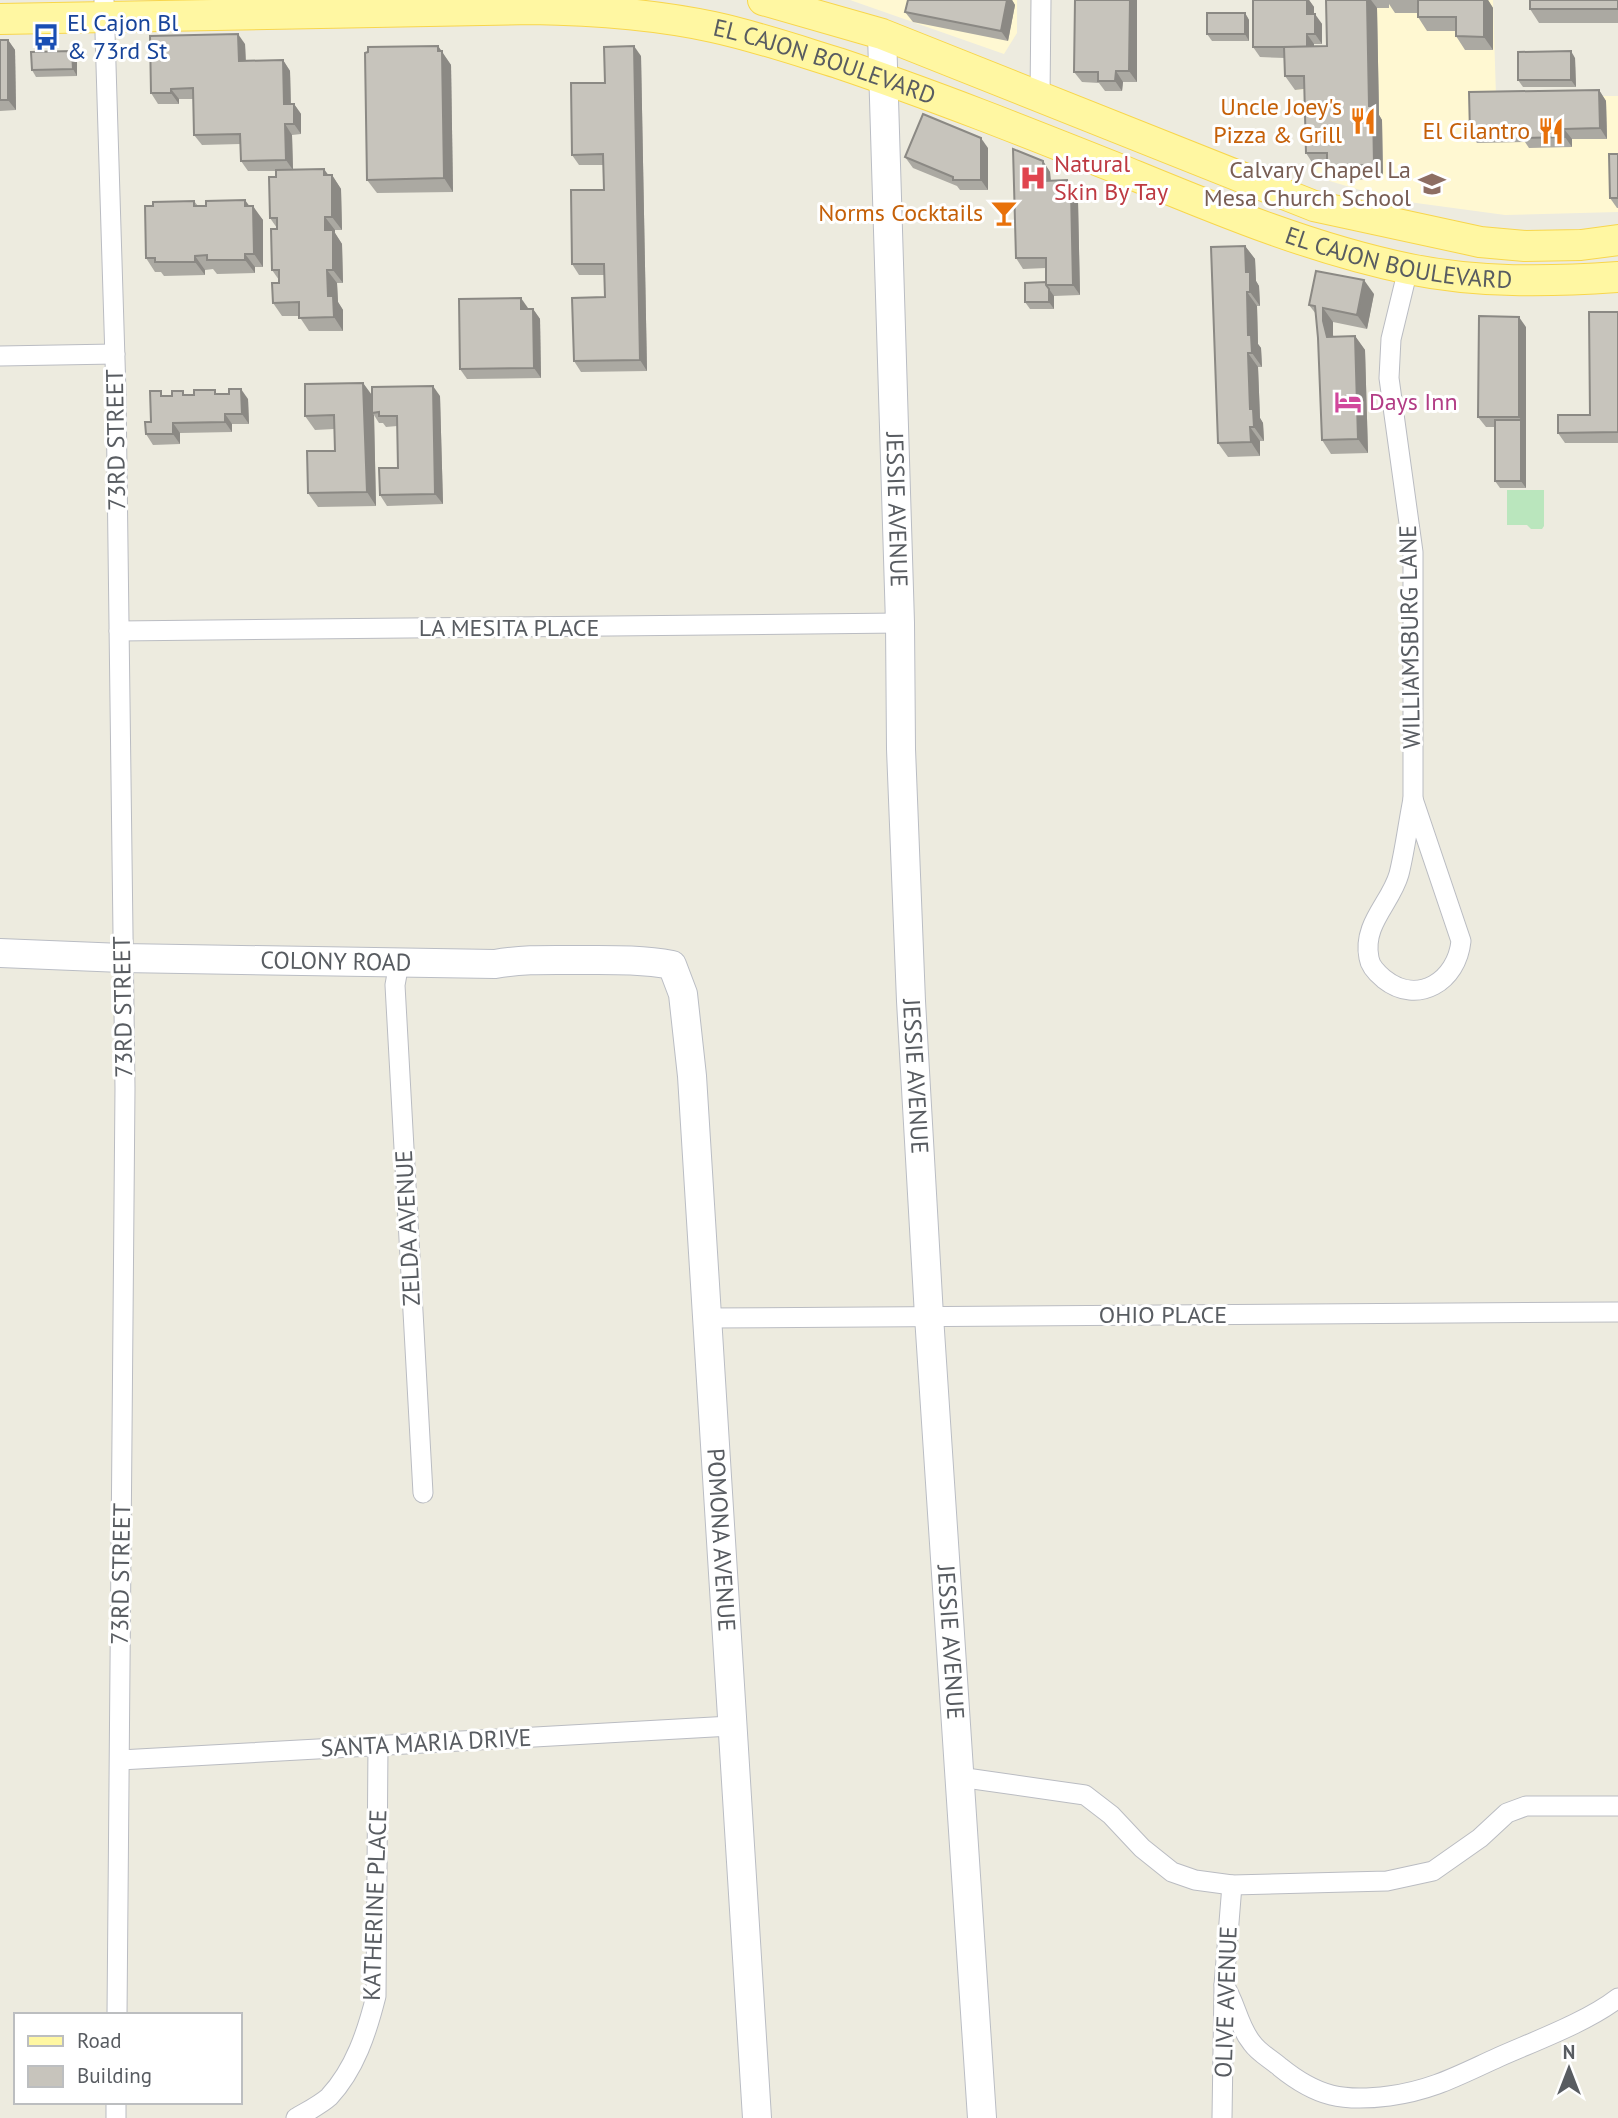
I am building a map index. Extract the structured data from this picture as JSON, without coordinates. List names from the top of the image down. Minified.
{"streets":{"main road":["EL CAJON BOULEVARD"],"street":["73RD STREET","JESSIE AVENUE","LA MESITA PLACE","WILLIAMSBURG LANE","COLONY ROAD","ZELDA AVENUE","OHIO PLACE","POMONA AVENUE","SANTA MARIA DRIVE","KATHERINE PLACE","OLIVE AVENUE"]},"crossings":[["EL CAJON BOULEVARD","73RD STREET"],["EL CAJON BOULEVARD","JESSIE AVENUE"],["EL CAJON BOULEVARD","WILLIAMSBURG LANE"],["73RD STREET","LA MESITA PLACE"],["73RD STREET","COLONY ROAD"],["73RD STREET","SANTA MARIA DRIVE"],["JESSIE AVENUE","LA MESITA PLACE"],["JESSIE AVENUE","OHIO PLACE"],["COLONY ROAD","ZELDA AVENUE"],["COLONY ROAD","POMONA AVENUE"],["OHIO PLACE","POMONA AVENUE"],["POMONA AVENUE","SANTA MARIA DRIVE"],["SANTA MARIA DRIVE","KATHERINE PLACE"]],"places":{"bus stop":["El Cajon Bl & 73rd St"],"restaurant":["Uncle Joey's Pizza & Grill","El Cilantro"],"hospital":["Natural Skin By Tay"],"school or university":["Calvary Chapel La Mesa Church School"],"bar":["Norms Cocktails"],"hotel":["Days Inn"]},"legend":["Road","Building"],"north":"top"}
